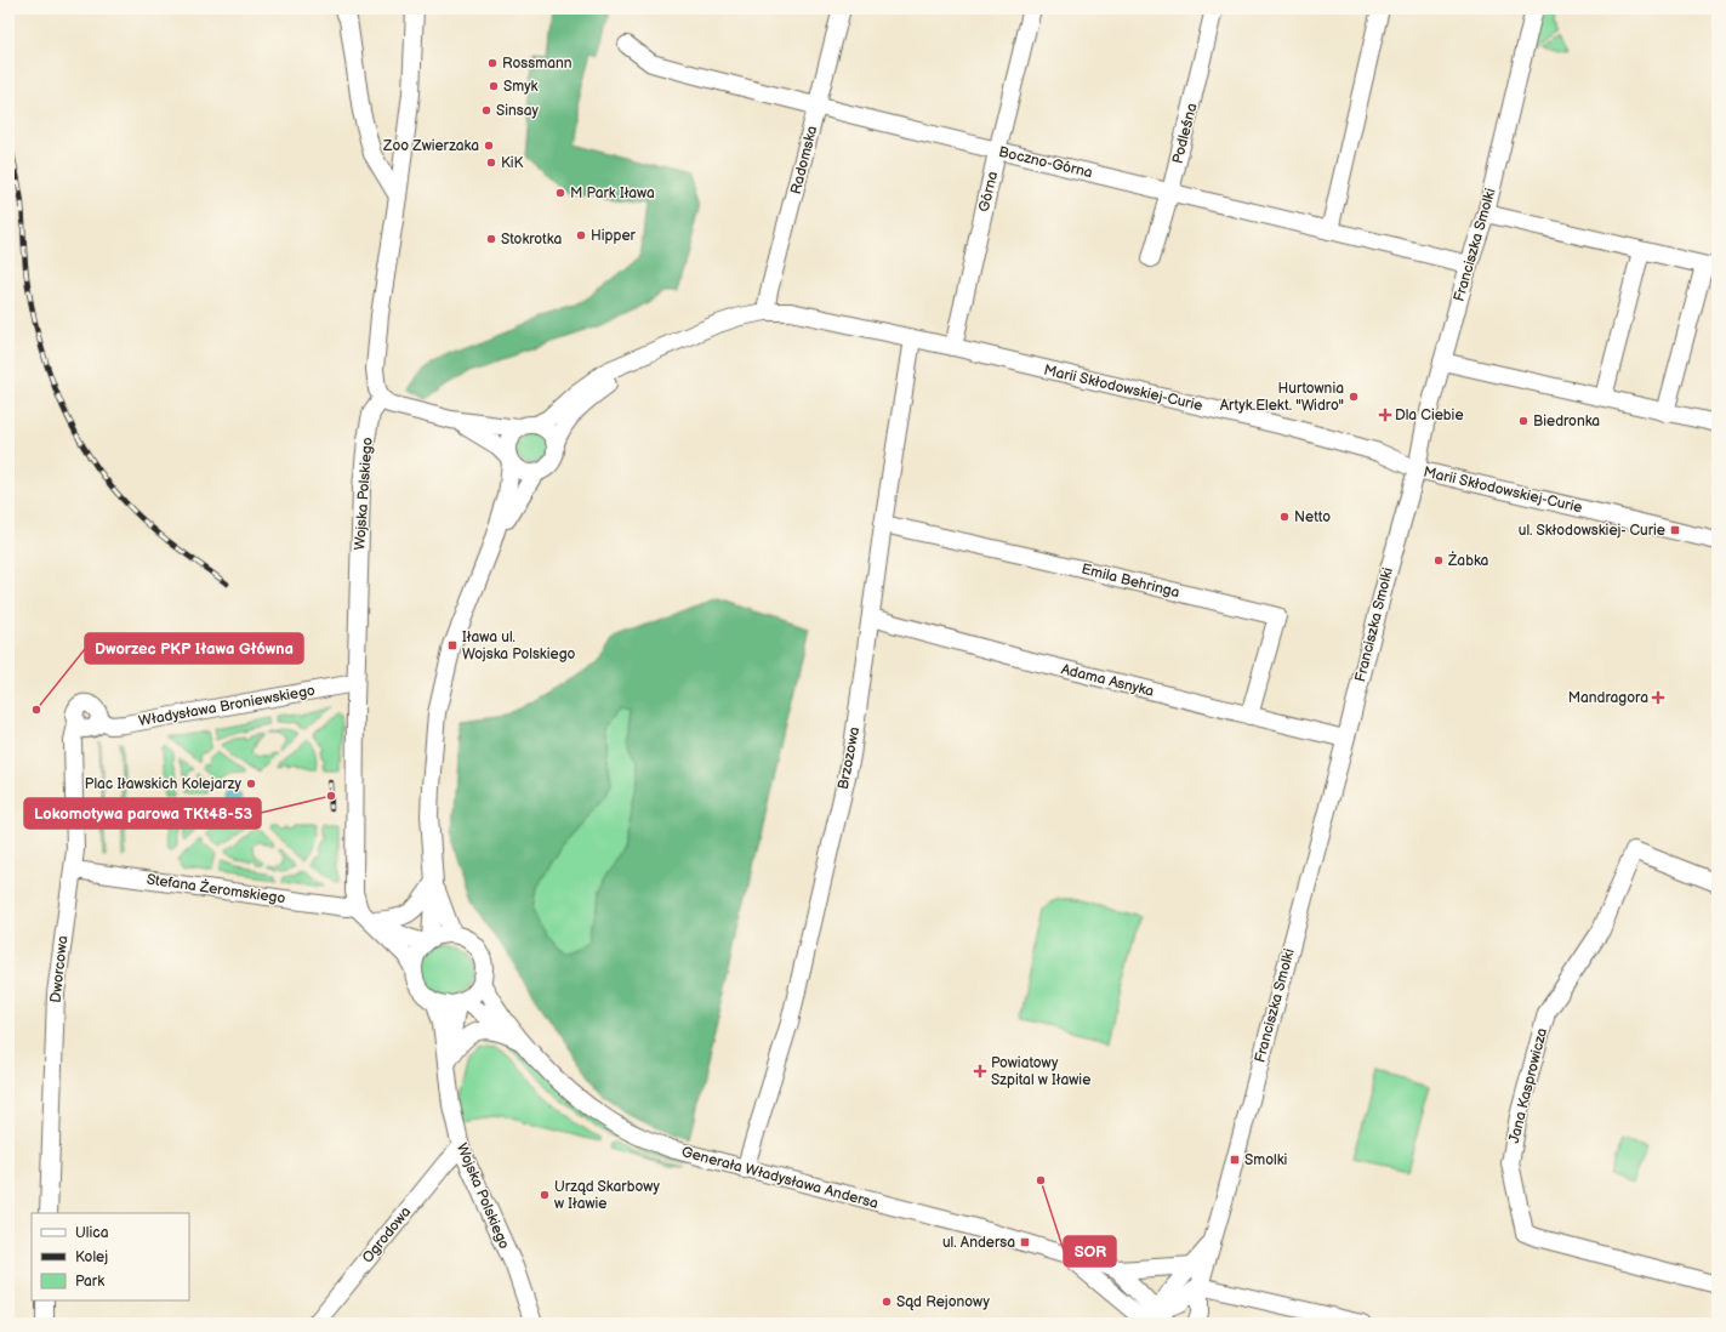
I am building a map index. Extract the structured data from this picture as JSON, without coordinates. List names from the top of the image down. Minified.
{"streets":{"street":["Podleśna","Radomska","Boczno-Górna","Górna","Franciszka Smolki","Marii Skłodowskiej-Curie","Wojska Polskiego","Emila Behringa","Adama Asnyka","Władysława Broniewskiego","Brzozowa","Stefana Żeromskiego","Dworcowa","Jana Kasprowicza","Generała Władysława Andersa","Ogrodowa"]},"crossings":[["Podleśna","Boczno-Górna"],["Radomska","Boczno-Górna"],["Radomska","Marii Skłodowskiej-Curie"],["Boczno-Górna","Górna"],["Boczno-Górna","Franciszka Smolki"],["Górna","Marii Skłodowskiej-Curie"],["Franciszka Smolki","Marii Skłodowskiej-Curie"],["Franciszka Smolki","Adama Asnyka"],["Franciszka Smolki","Generała Władysława Andersa"],["Marii Skłodowskiej-Curie","Brzozowa"],["Wojska Polskiego","Władysława Broniewskiego"],["Wojska Polskiego","Stefana Żeromskiego"],["Wojska Polskiego","Generała Władysława Andersa"],["Wojska Polskiego","Ogrodowa"],["Emila Behringa","Adama Asnyka"],["Emila Behringa","Brzozowa"],["Adama Asnyka","Brzozowa"],["Władysława Broniewskiego","Dworcowa"],["Brzozowa","Generała Władysława Andersa"],["Stefana Żeromskiego","Dworcowa"]],"places":{"other":["Rossmann","Smyk","Sinsay","Zoo Zwierzaka","KiK","M Park Iława","Hipper","Stokrotka","Hurtownia Artyk.Elekt. \"Widro\"","Biedronka","Netto","Żabka","Dworzec PKP Iława Główna","Plac Iławskich Kolejarzy","Lokomotywa parowa TKt48-53","SOR","Urząd Skarbowy w Iławie","Sąd Rejonowy"],"health":["Dla Ciebie","Mandragora","Powiatowy Szpital w Iławie"],"transit":["ul. Skłodowskiej- Curie","Iława ul. Wojska Polskiego","Smolki","ul. Andersa"]},"legend":["Ulica","Kolej","Park"]}
